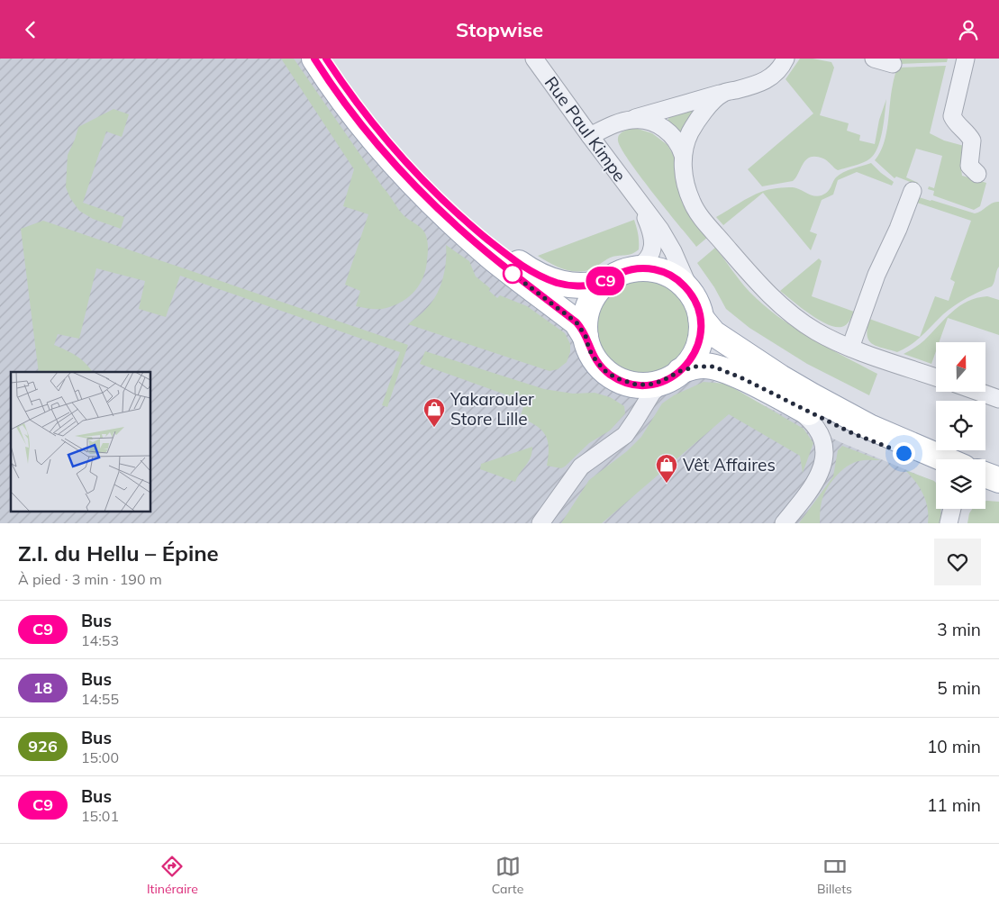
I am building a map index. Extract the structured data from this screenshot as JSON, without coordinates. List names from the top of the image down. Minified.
{"streets":{"street":["Rue Paul Kimpe"]},"places":{"shop":["Yakarouler Store Lille","Vêt Affaires"]},"lines":["bus line C9"],"north":"top","page":{"header":"Stopwise","on_map":"C9","heading":["Z.I. du Hellu – Épine","À pied · 3 min · 190 m"],"list":[{"mark":"C9","name":"Bus","note":"14:53","value":"3 min"},{"mark":"18","name":"Bus","note":"14:55","value":"5 min"},{"mark":"926","name":"Bus","note":"15:00","value":"10 min"},{"mark":"C9","name":"Bus","note":"15:01","value":"11 min"}],"tabs":["Itinéraire","Carte","Billets"]}}
